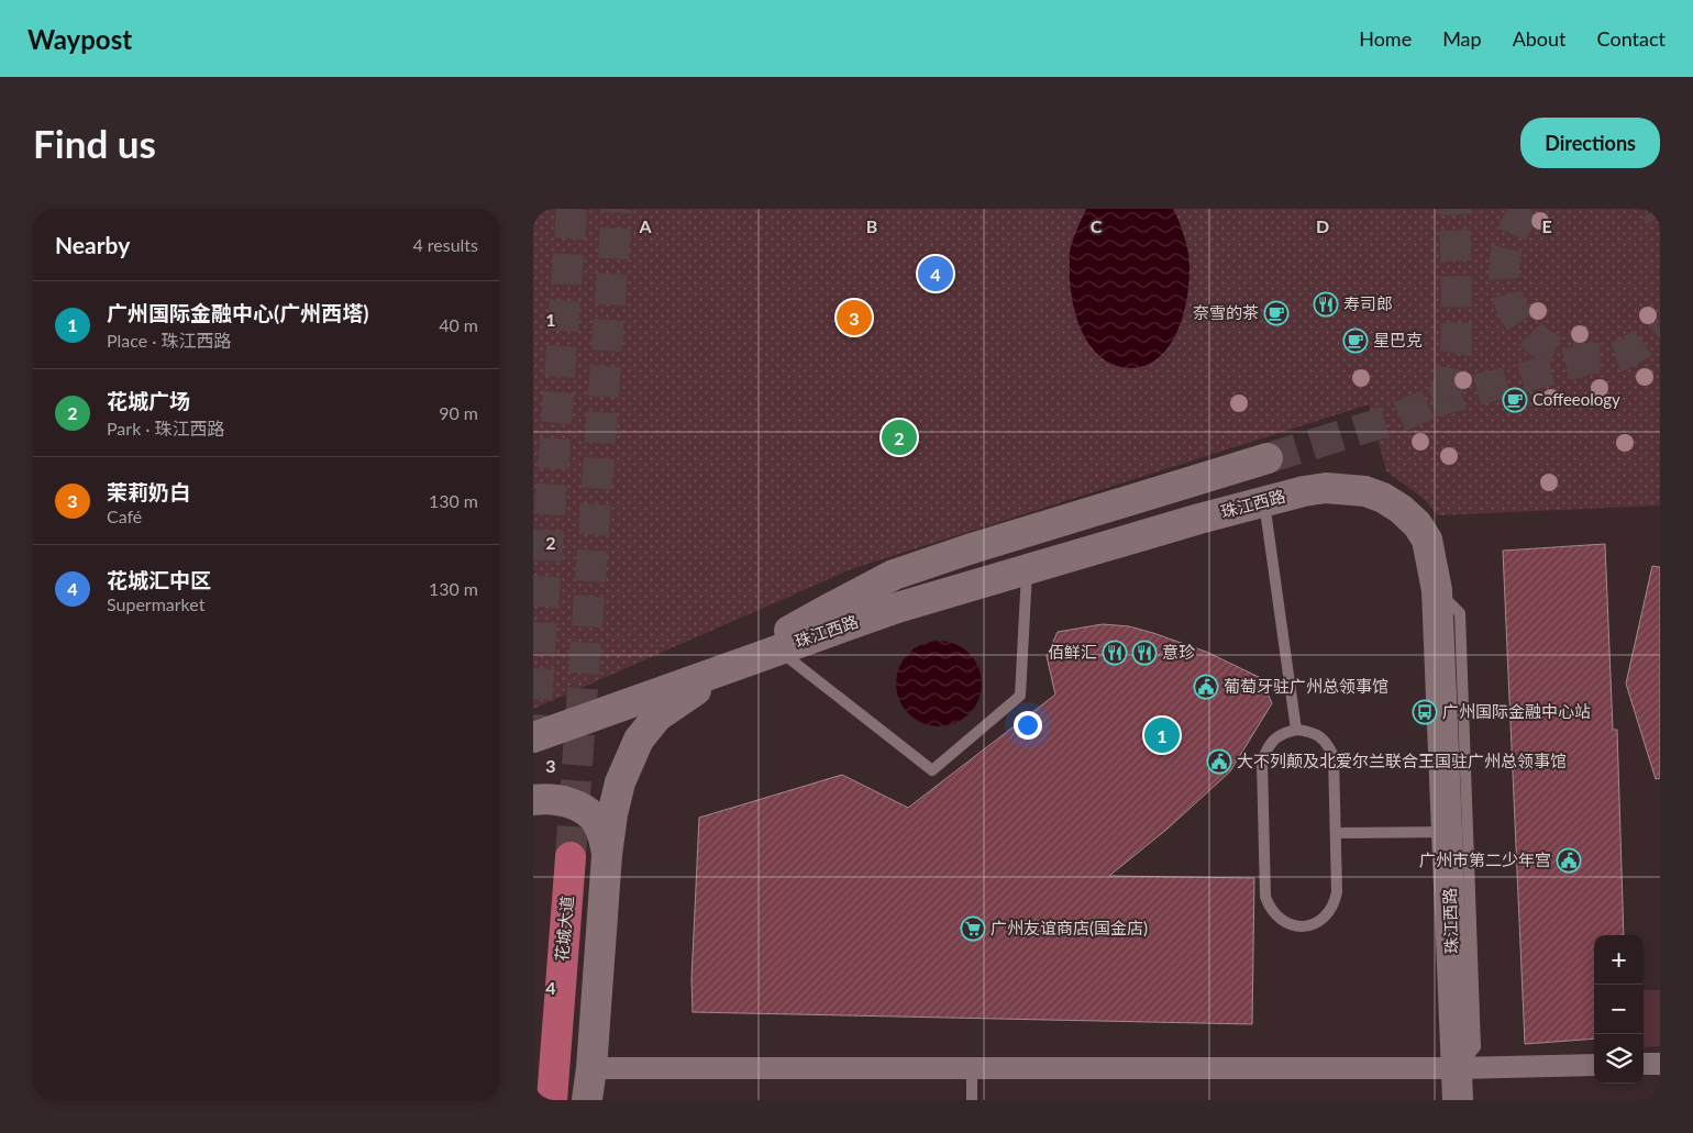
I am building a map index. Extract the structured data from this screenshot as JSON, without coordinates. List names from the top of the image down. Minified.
{"streets":{"main road":["珠江西路","花城大道"]},"places":{"restaurant":["寿司郎","佰鲜汇","意珍"],"cafe":["奈雪的茶","星巴克","Coffeeology"],"public building":["葡萄牙驻广州总领事馆","大不列颠及北爱尔兰联合王国驻广州总领事馆","广州市第二少年宫"],"bus stop":["广州国际金融中心站"],"supermarket":["广州友谊商店(国金店)"]},"page":{"header":"Waypost","nav":["Home","Map","About","Contact"],"buttons":"Directions","title":"Find us","heading":["Nearby","4 results"],"pins":["4","3","2","1"],"list":[{"mark":"1","name":"广州国际金融中心(广州西塔)","note":"Place · 珠江西路","value":"40 m"},{"mark":"2","name":"花城广场","note":"Park · 珠江西路","value":"90 m"},{"mark":"3","name":"茉莉奶白","note":"Café","value":"130 m"},{"mark":"4","name":"花城汇中区","note":"Supermarket","value":"130 m"}],"map_buttons":["+","−"]},"grid":{"columns":["A","B","C","D","E"],"rows":["1","2","3","4"]}}
